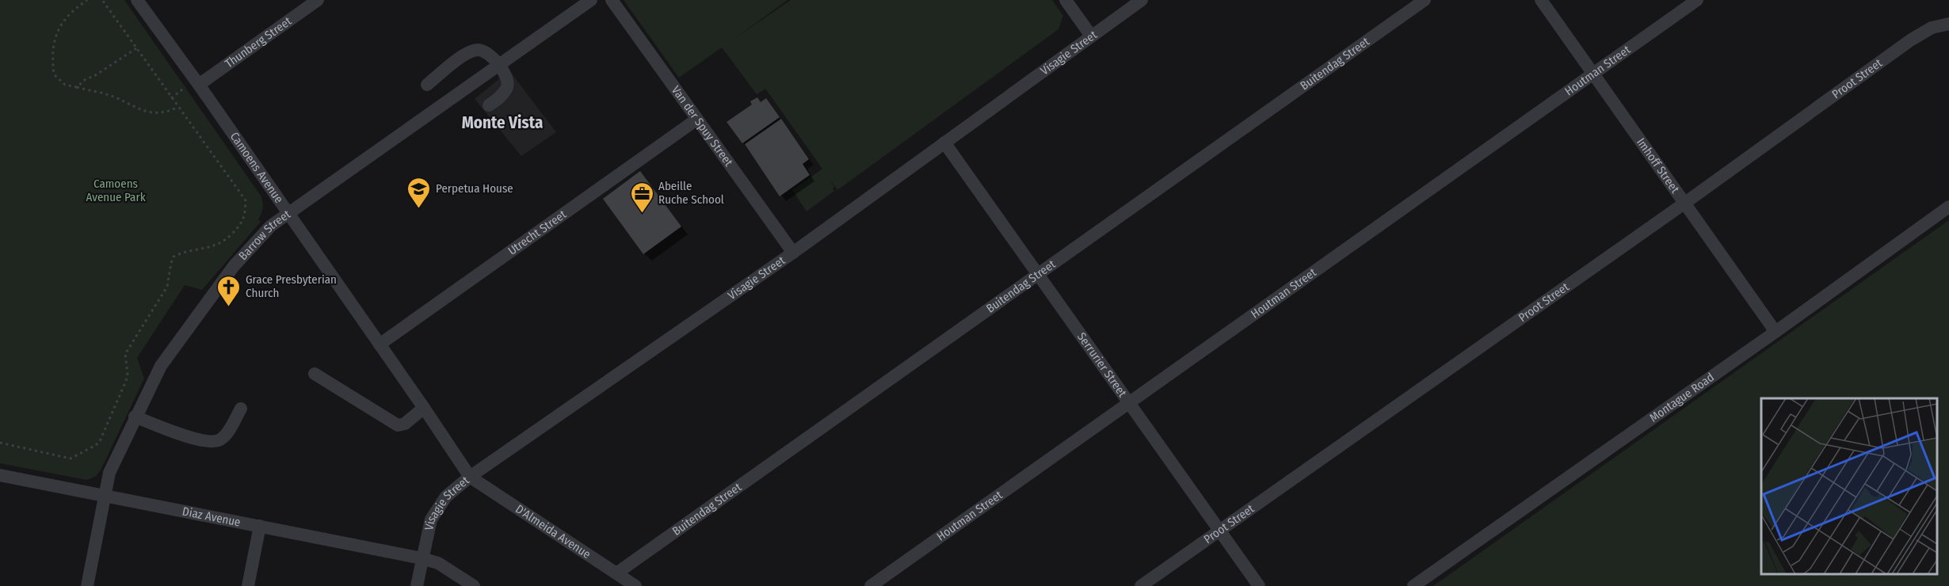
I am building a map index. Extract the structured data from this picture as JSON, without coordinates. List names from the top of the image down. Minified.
{"streets":{"street":["Thunberg Street","Visagie Street","Buitendag Street","Houtman Street","Proot Street","Van der Spuy Street","Imhoff Street","Camoens Avenue","Utrecht Street","Barrow Street","Serrurier Street","Montague Road","Diaz Avenue","D'Almeida Avenue"]},"crossings":[["Thunberg Street","Camoens Avenue"],["Visagie Street","Van der Spuy Street"],["Visagie Street","Camoens Avenue"],["Visagie Street","Serrurier Street"],["Visagie Street","Diaz Avenue"],["Visagie Street","D'Almeida Avenue"],["Buitendag Street","Serrurier Street"],["Buitendag Street","D'Almeida Avenue"],["Houtman Street","Imhoff Street"],["Houtman Street","Serrurier Street"],["Proot Street","Imhoff Street"],["Proot Street","Serrurier Street"],["Van der Spuy Street","Utrecht Street"],["Imhoff Street","Montague Road"],["Camoens Avenue","Utrecht Street"],["Camoens Avenue","Barrow Street"],["Camoens Avenue","D'Almeida Avenue"],["Barrow Street","Diaz Avenue"]],"districts":["Monte Vista"],"parks":["Camoens Avenue Park"],"places":{"school or university":["Perpetua House"],"office":["Abeille Ruche School"],"church":["Grace Presbyterian Church"]}}
